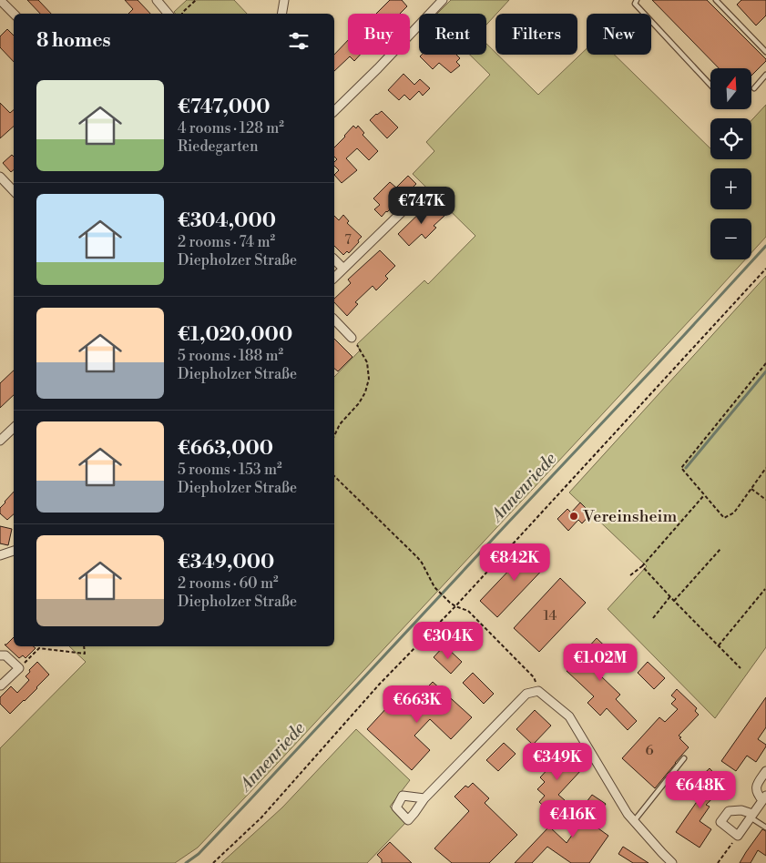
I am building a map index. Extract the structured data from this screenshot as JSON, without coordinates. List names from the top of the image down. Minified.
{"water":["Annenriede"],"places":["Vereinsheim"],"house_numbers":["7","14","6"],"north":"top","page":{"chip":["Buy","Rent","Filters","New"],"heading":"8 homes","map_buttons":["+","−"],"list":[{"name":"€747,000","note":"4 rooms · 128 m² · Riedegarten"},{"name":"€304,000","note":"2 rooms · 74 m² · Diepholzer Straße"},{"name":"€1,020,000","note":"5 rooms · 188 m² · Diepholzer Straße"},{"name":"€663,000","note":"5 rooms · 153 m² · Diepholzer Straße"},{"name":"€349,000","note":"2 rooms · 60 m² · Diepholzer Straße"}],"price":["€747K","€842K","€304K","€1.02M","€663K","€349K","€648K","€416K"]}}
